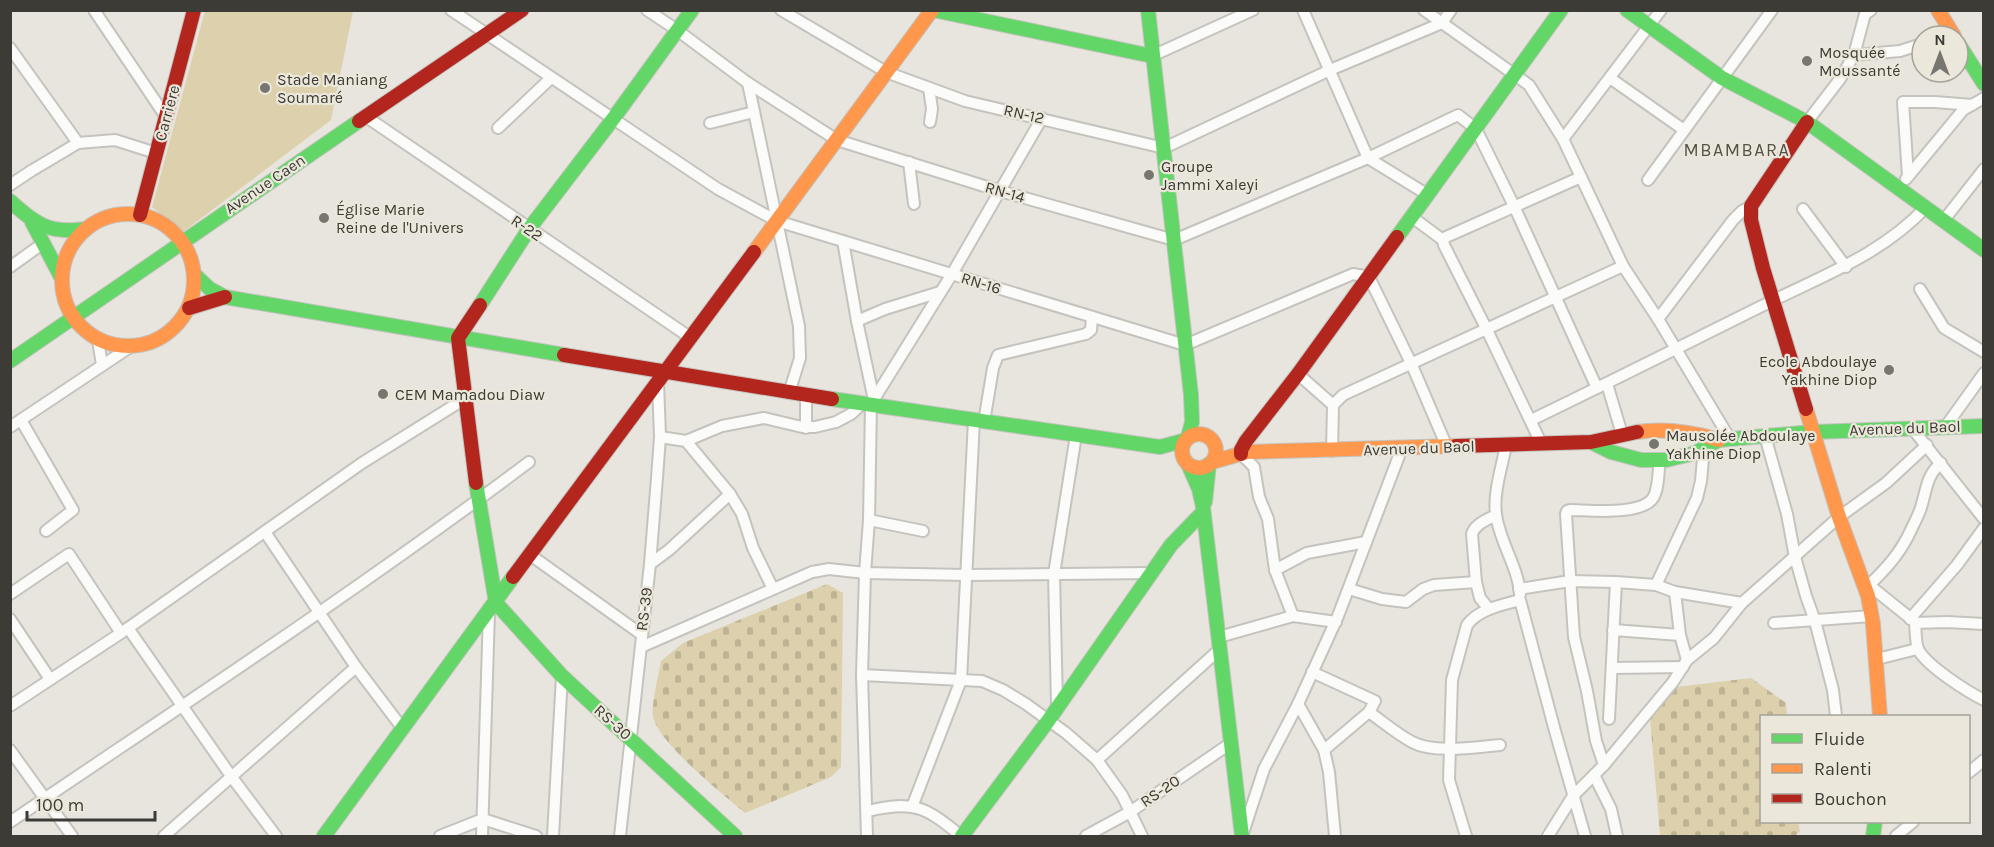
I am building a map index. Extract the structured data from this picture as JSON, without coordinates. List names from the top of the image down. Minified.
{"streets":{"main road":["Carriere","Avenue Caen","Avenue du Baol","RS-30"],"street":["RN-12","RN-14","R-22","RN-16","RS-39","RS-20"]},"crossings":[["Avenue Caen","R-22"],["Avenue Caen","RN-16"],["RS-39","RS-30"]],"districts":["MBAMBARA"],"places":["Mosquée Moussanté","Stade Maniang Soumaré","Groupe Jammi Xaleyi","Église Marie Reine de l'Univers","Ecole Abdoulaye Yakhine Diop","CEM Mamadou Diaw","Mausolée Abdoulaye Yakhine Diop"],"legend":["Fluide","Ralenti","Bouchon"],"scale_bar":"100 m","north":"top"}
